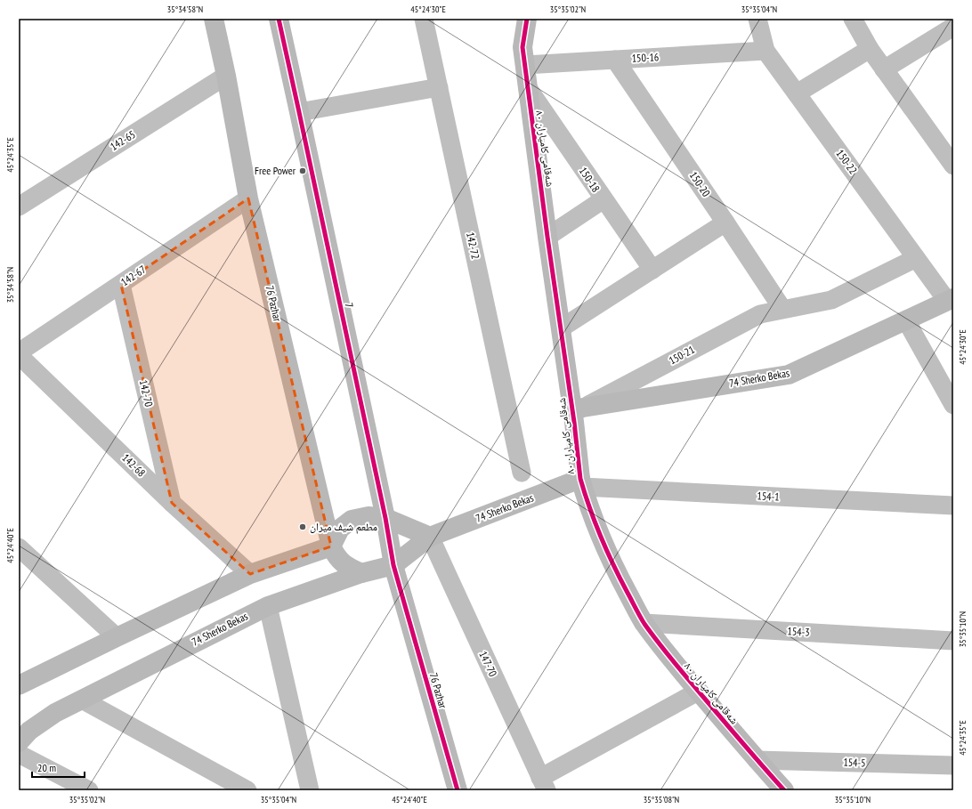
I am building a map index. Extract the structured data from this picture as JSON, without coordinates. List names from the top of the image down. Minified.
{"streets":{"street":["150-16","142-65","شەقامی کامیاران ٨٠","150-22","150-18","150-20","142-72","142-67","76 Pazhar","7","150-21","74 Sherko Bekas","142-70","142-68","154-1","154-3","147-70","154-5"]},"crossings":[["150-16","شەقامی کامیاران ٨٠"],["150-16","150-22"],["150-16","150-20"],["142-65","76 Pazhar"],["شەقامی کامیاران ٨٠","150-18"],["شەقامی کامیاران ٨٠","150-21"],["شەقامی کامیاران ٨٠","74 Sherko Bekas"],["شەقامی کامیاران ٨٠","154-1"],["شەقامی کامیاران ٨٠","154-3"],["شەقامی کامیاران ٨٠","154-5"],["150-22","150-21"],["150-22","74 Sherko Bekas"],["150-20","150-21"],["142-67","76 Pazhar"],["142-67","142-70"],["142-67","142-68"],["76 Pazhar","7"],["76 Pazhar","74 Sherko Bekas"],["7","74 Sherko Bekas"],["150-21","74 Sherko Bekas"],["74 Sherko Bekas","154-1"],["74 Sherko Bekas","147-70"],["142-70","142-68"]],"places":["Free Power","مطعم شيف ميران"],"scale_bar":"20 m","coordinates":["35°34'58\"N","45°24'30\"E","35°35'02\"N","35°35'04\"N","45°24'35\"E","45°24'40\"E","35°35'10\"N","35°35'08\"N"]}
